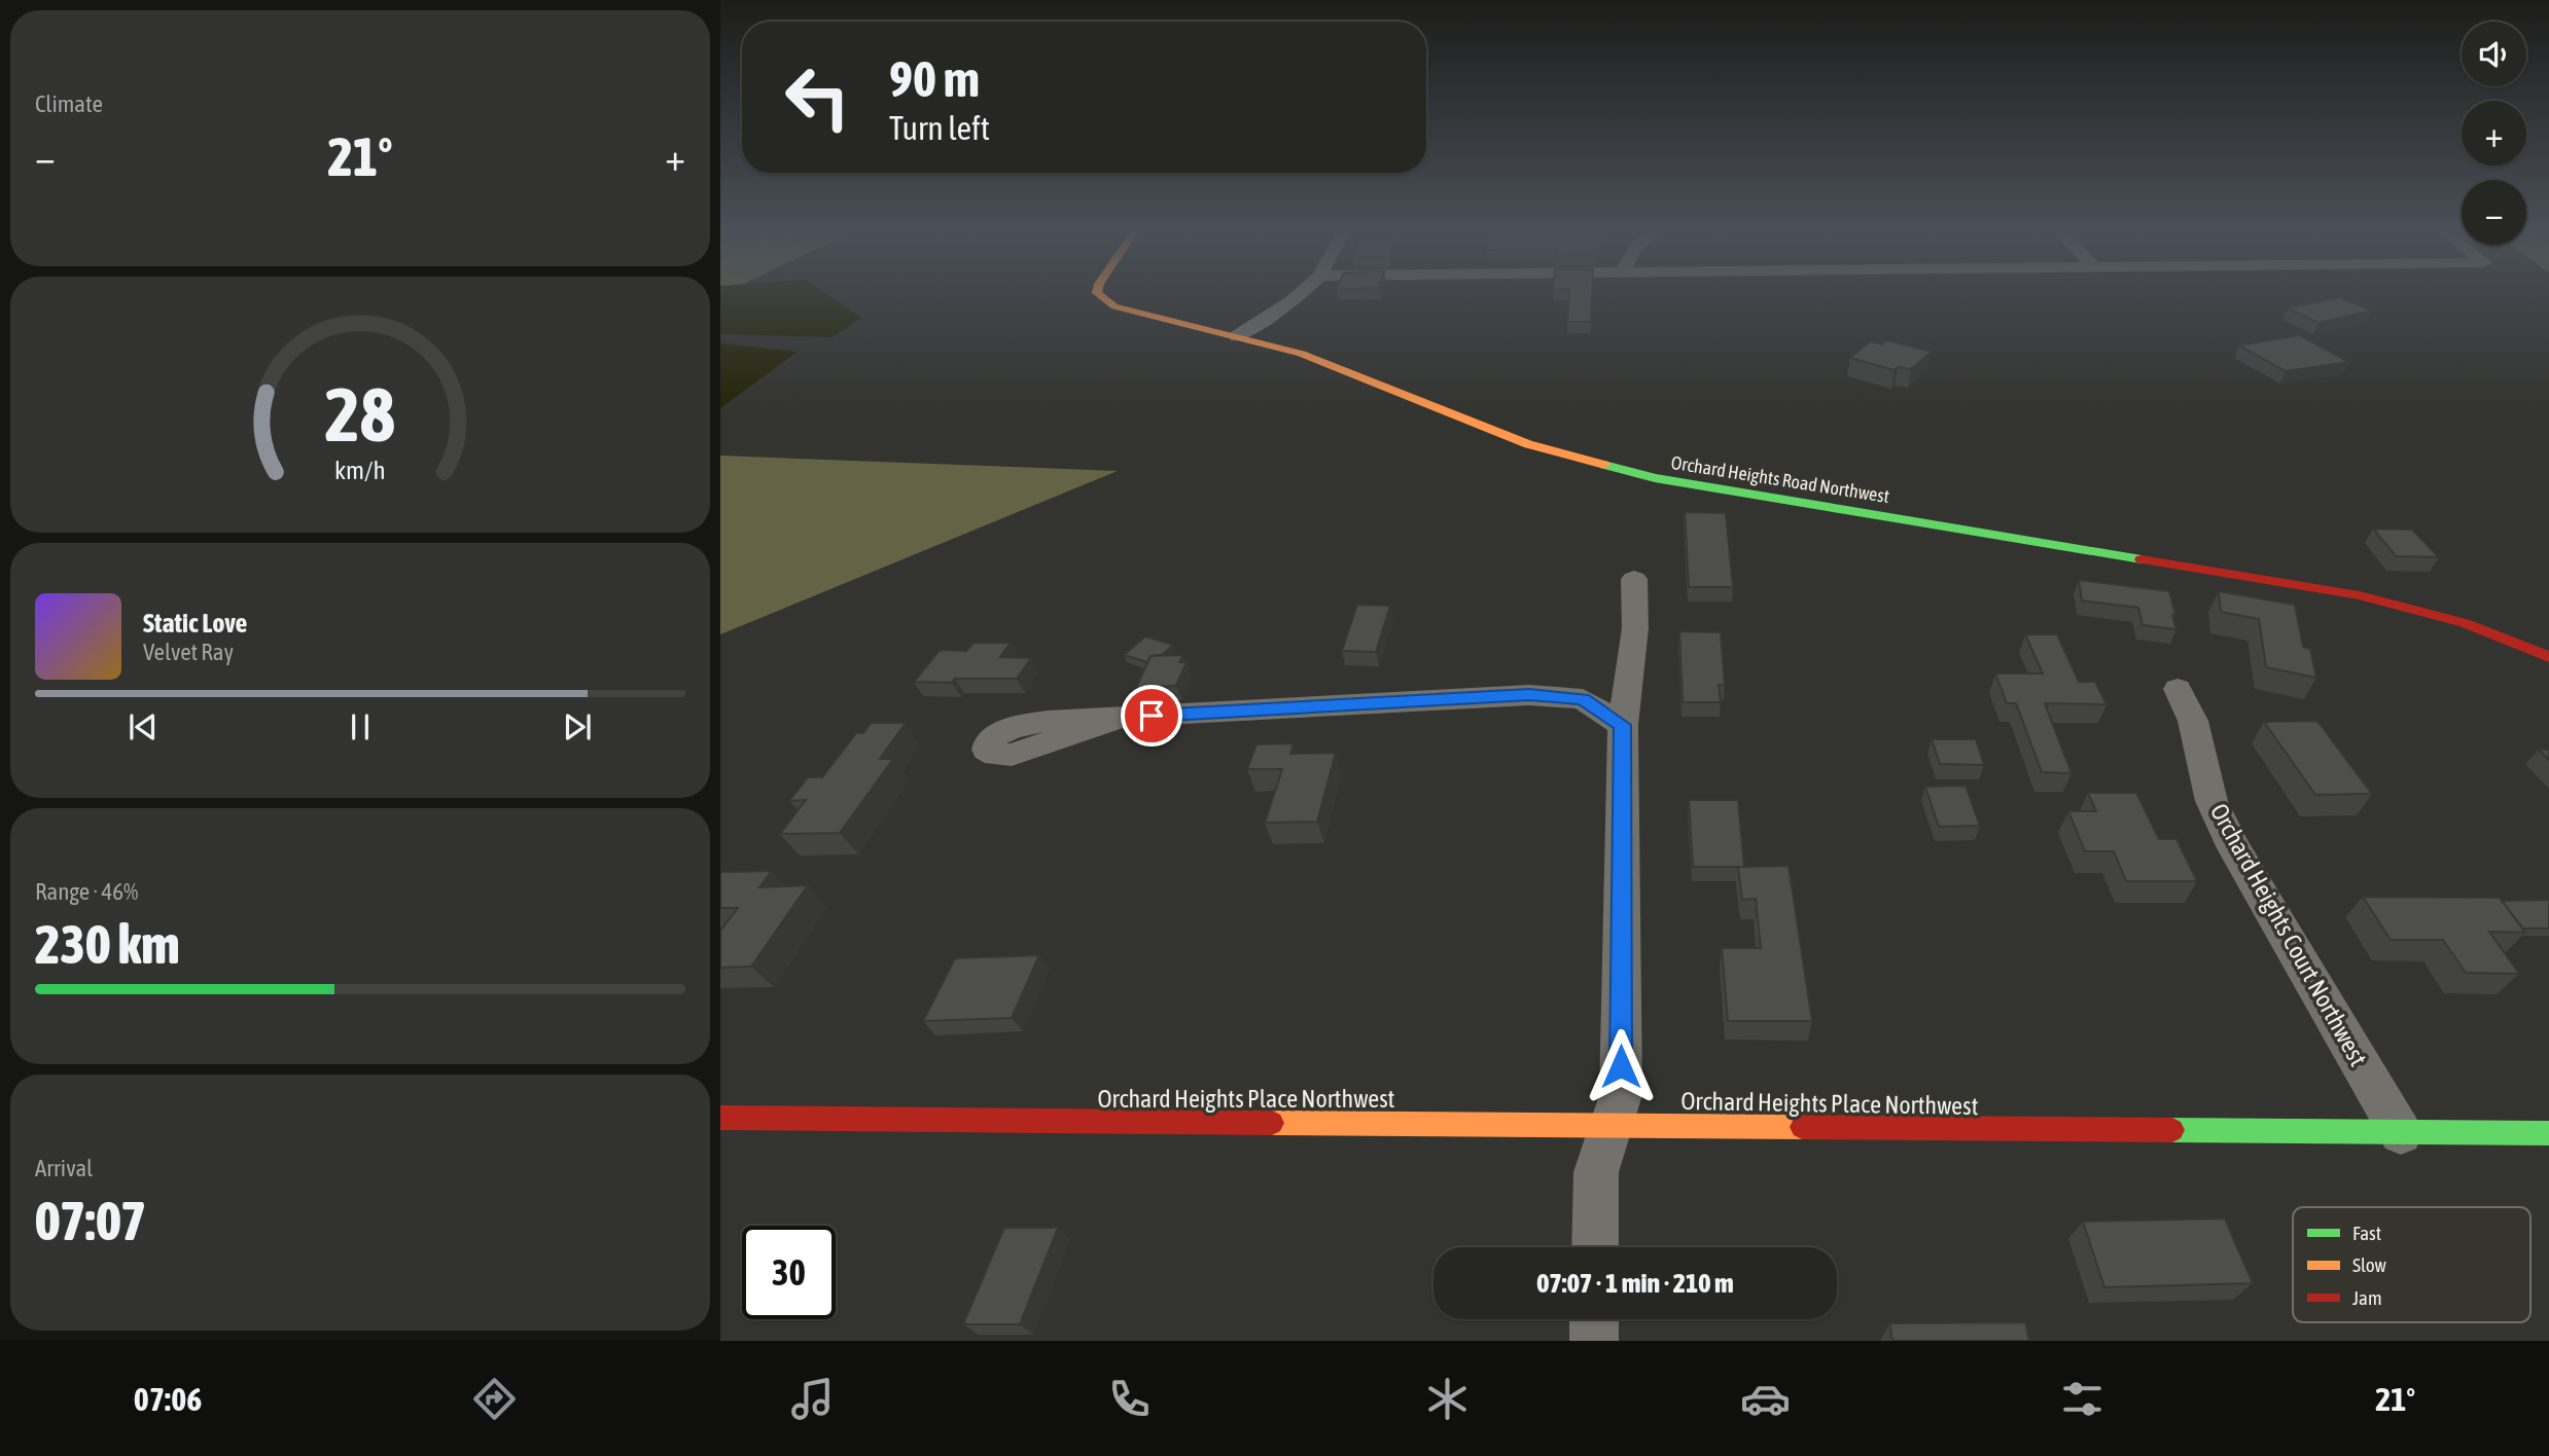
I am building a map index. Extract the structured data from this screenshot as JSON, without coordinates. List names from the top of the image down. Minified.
{"streets":{"street":["Orchard Heights Road Northwest","Orchard Heights Court Northwest","Orchard Heights Place Northwest"]},"crossings":[["Orchard Heights Court Northwest","Orchard Heights Place Northwest"]],"legend":["Fast","Slow","Jam"],"page":{"tile":["Climate",["Range · 46%","230 km"],["Arrival","07:07"]],"map_buttons":["+","−"],"turn":["90 m","Turn left"],"heat":["−","21°","+"],"song":["Static Love","Velvet Ray"],"limit":"30","trip":"07:07 · 1 min · 210 m","tabs":["07:06","21°"],"gauge":["28","km/h"]}}
